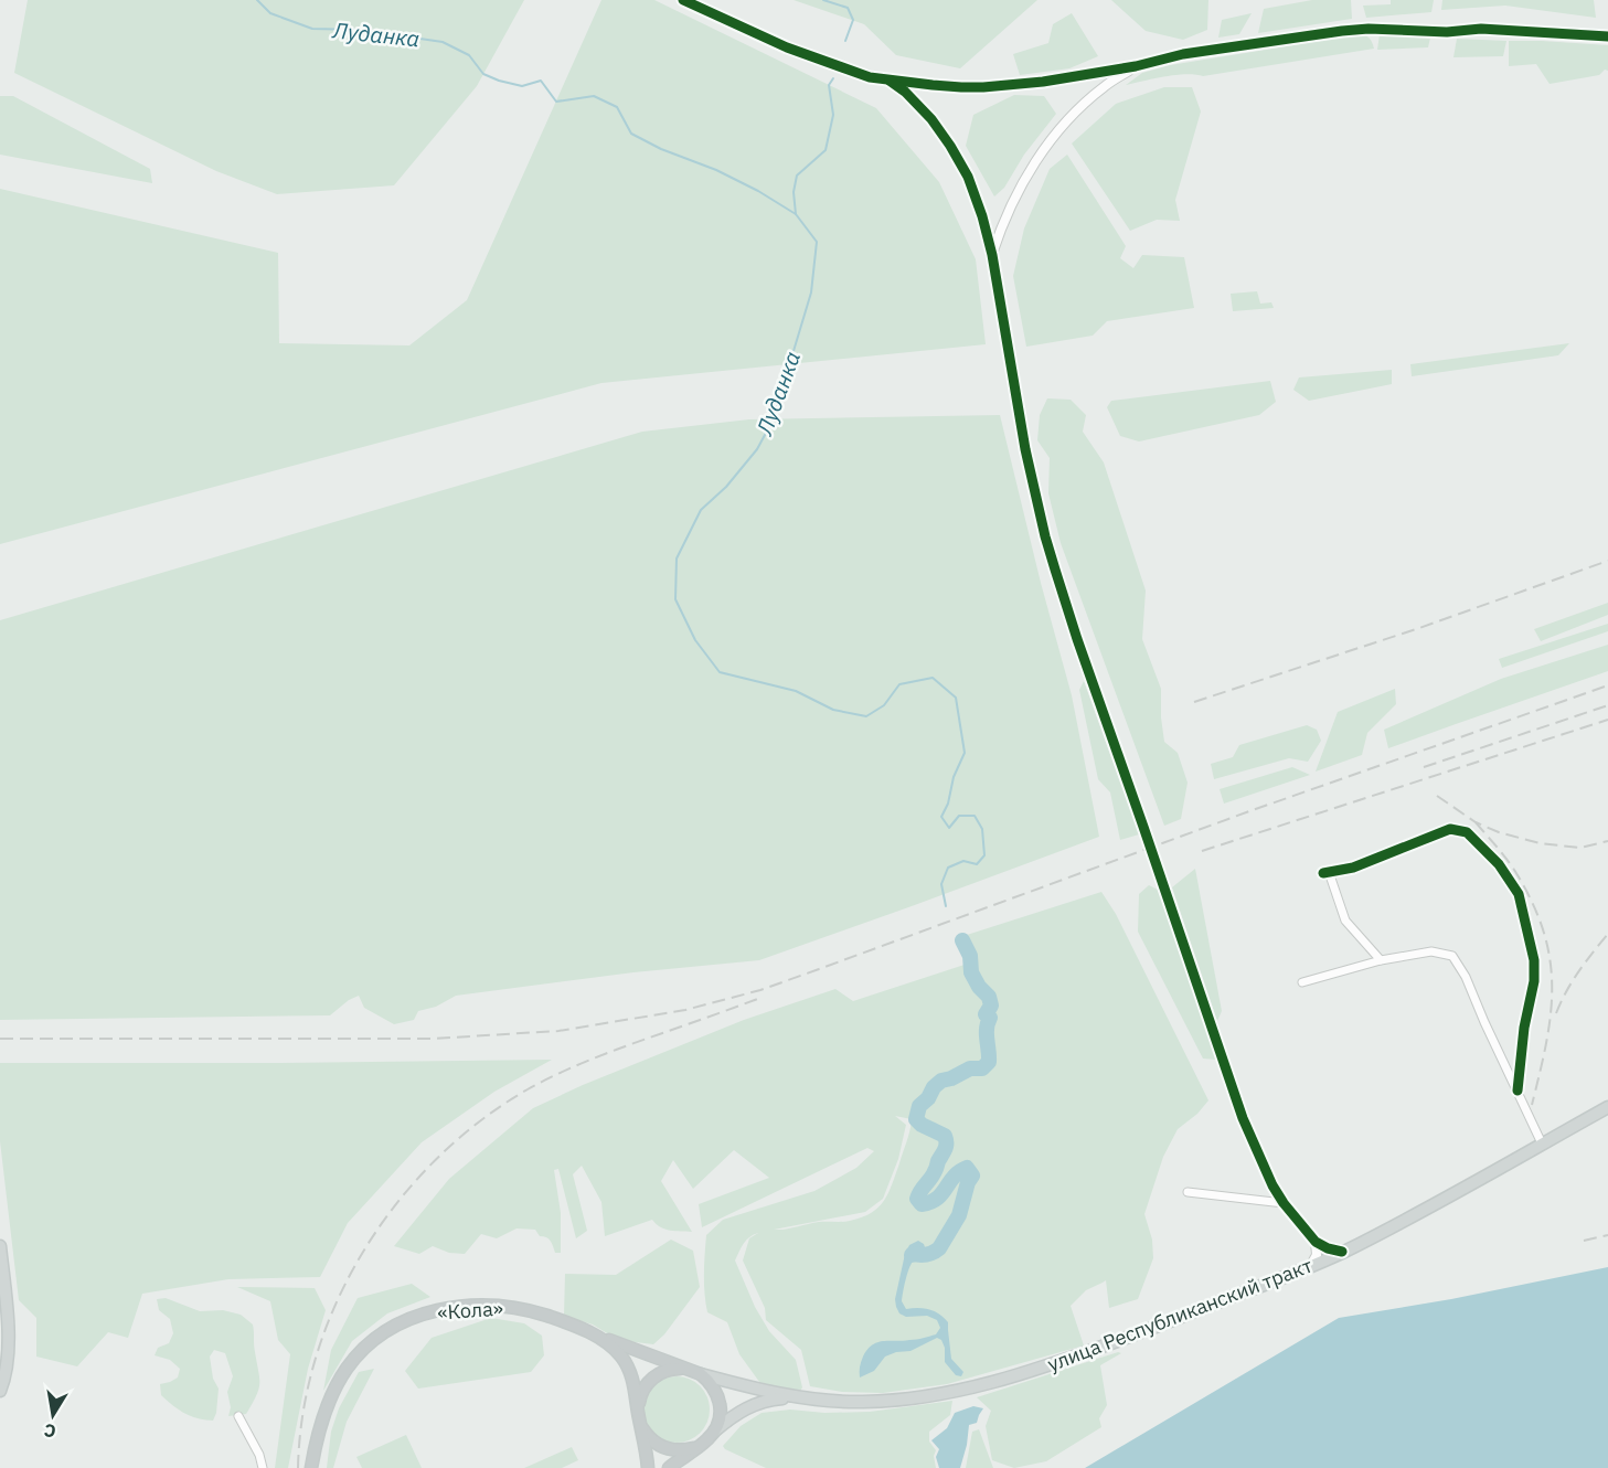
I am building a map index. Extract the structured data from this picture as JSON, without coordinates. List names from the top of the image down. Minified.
{"streets":{"highway":["«Кола»"],"main road":["улица Республиканский тракт"]},"water":["Луданка"],"north":"bottom"}
